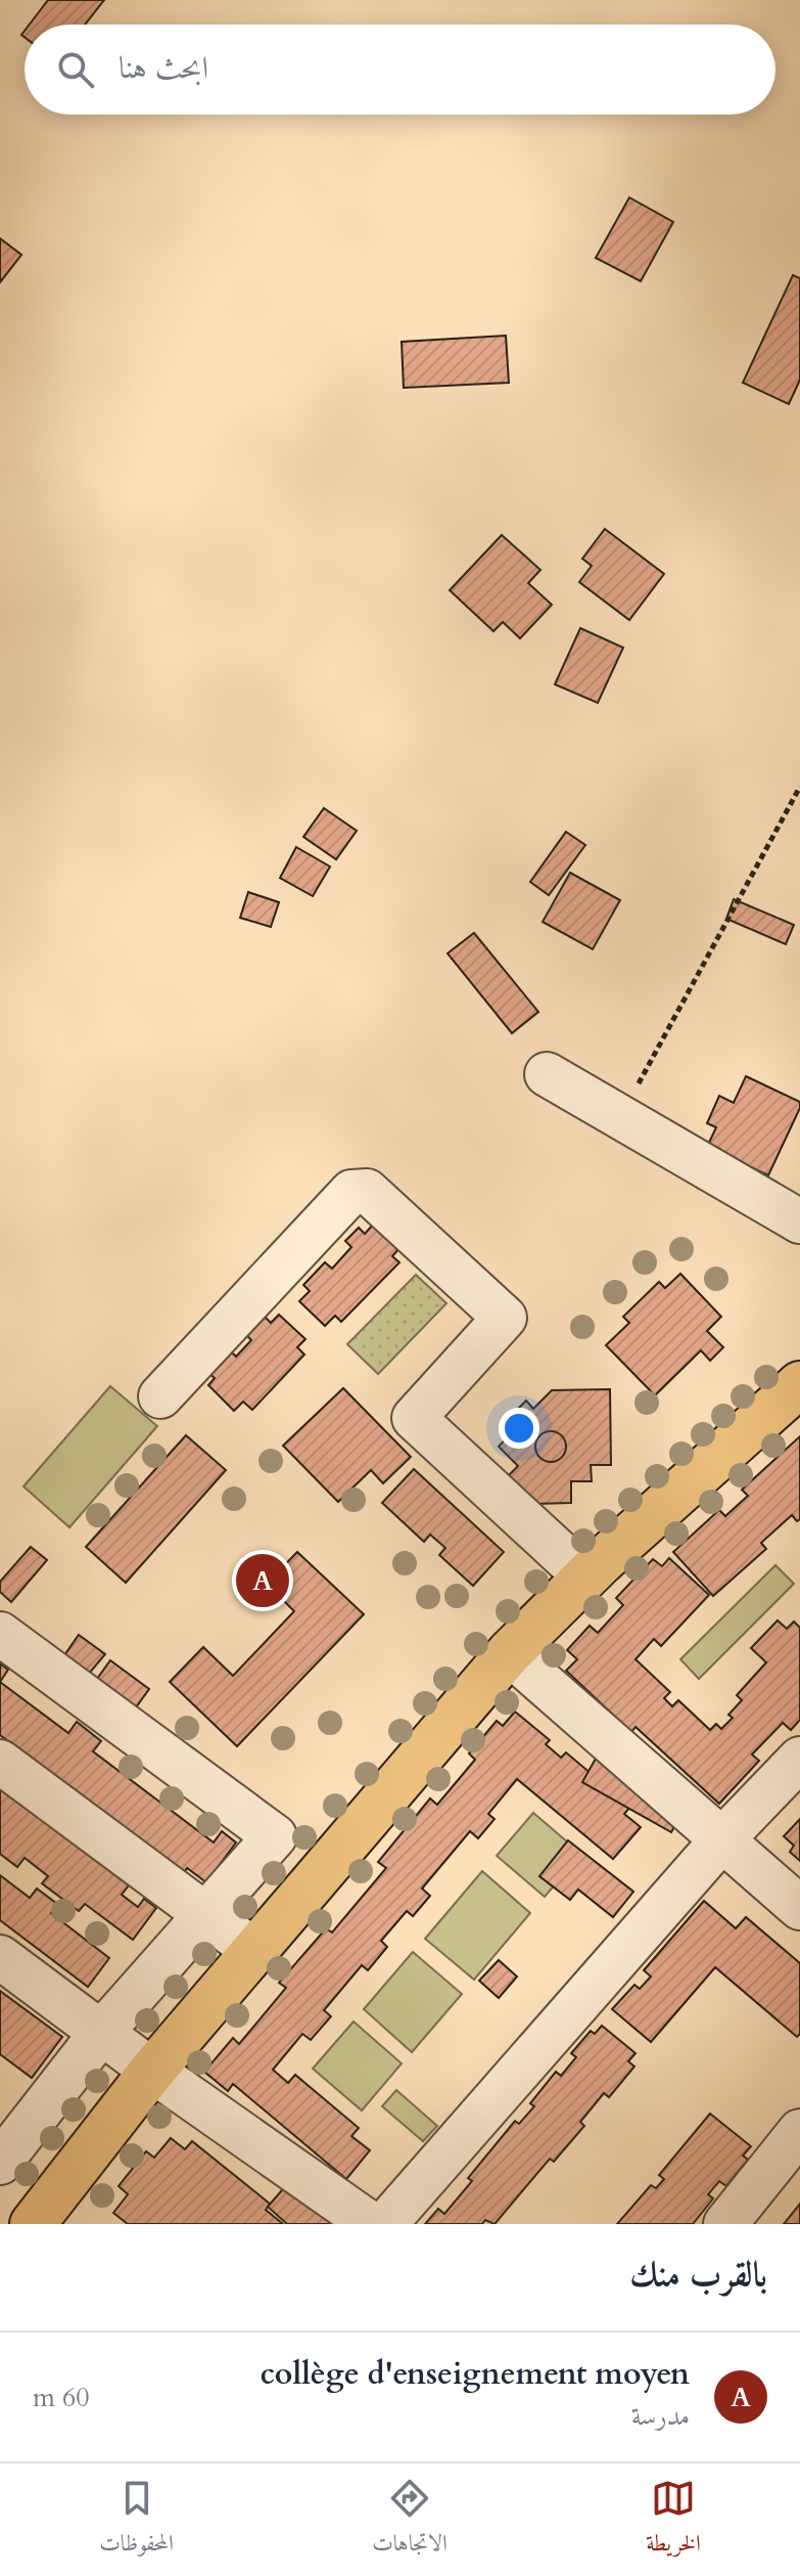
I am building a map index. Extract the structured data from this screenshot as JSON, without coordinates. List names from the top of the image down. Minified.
{"page":{"search":"ابحث هنا","pins":"A","heading":"بالقرب منك","list":[{"mark":"A","name":"collège d'enseignement moyen","note":"مدرسة","value":"60 m"}],"nav":["الخريطة","الاتجاهات","المحفوظات"]}}
